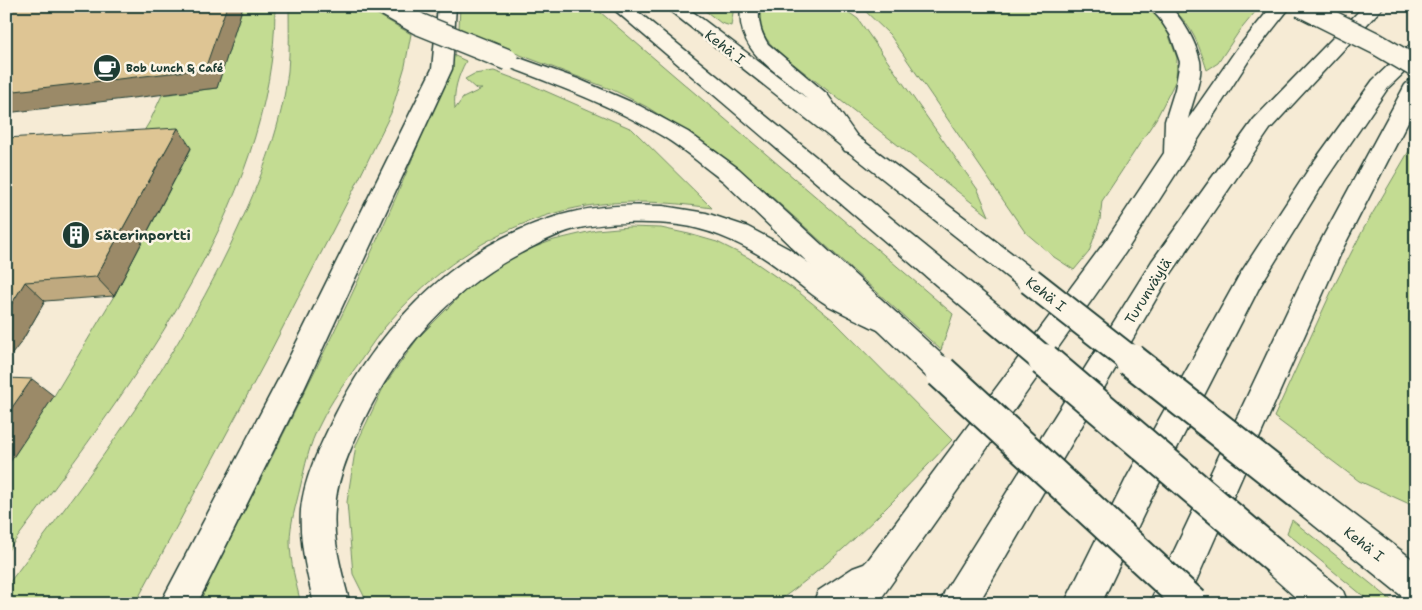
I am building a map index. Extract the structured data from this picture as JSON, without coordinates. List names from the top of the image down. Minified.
{"streets":{"highway":["Kehä I","Turunväylä"]},"places":{"cafe":["Bob Lunch & Café"],"building":["Säterinportti"]}}
